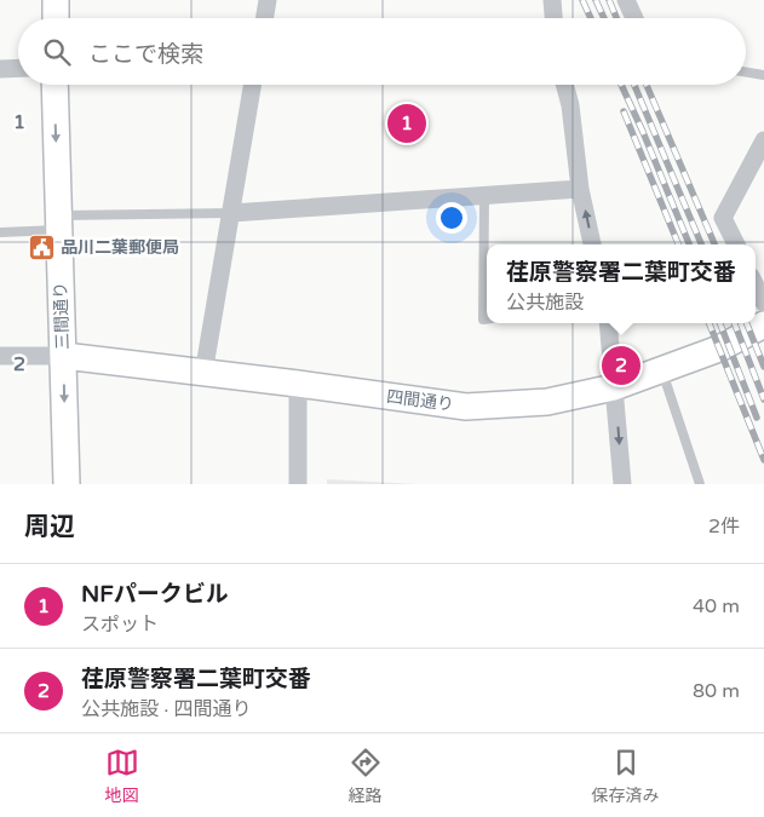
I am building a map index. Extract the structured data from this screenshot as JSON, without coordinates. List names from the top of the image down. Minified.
{"streets":{"street":["三間通り","四間通り"]},"crossings":[["三間通り","四間通り"]],"places":{"public building":["品川二葉郵便局"]},"page":{"search":"ここで検索","pins":["1","2"],"popup":["荏原警察署二葉町交番","公共施設"],"heading":["周辺","2件"],"list":[{"mark":"1","name":"NFパークビル","note":"スポット","value":"40 m"},{"mark":"2","name":"荏原警察署二葉町交番","note":"公共施設 · 四間通り","value":"80 m"}],"nav":["地図","経路","保存済み"]},"grid":{"rows":["1","2"]}}
